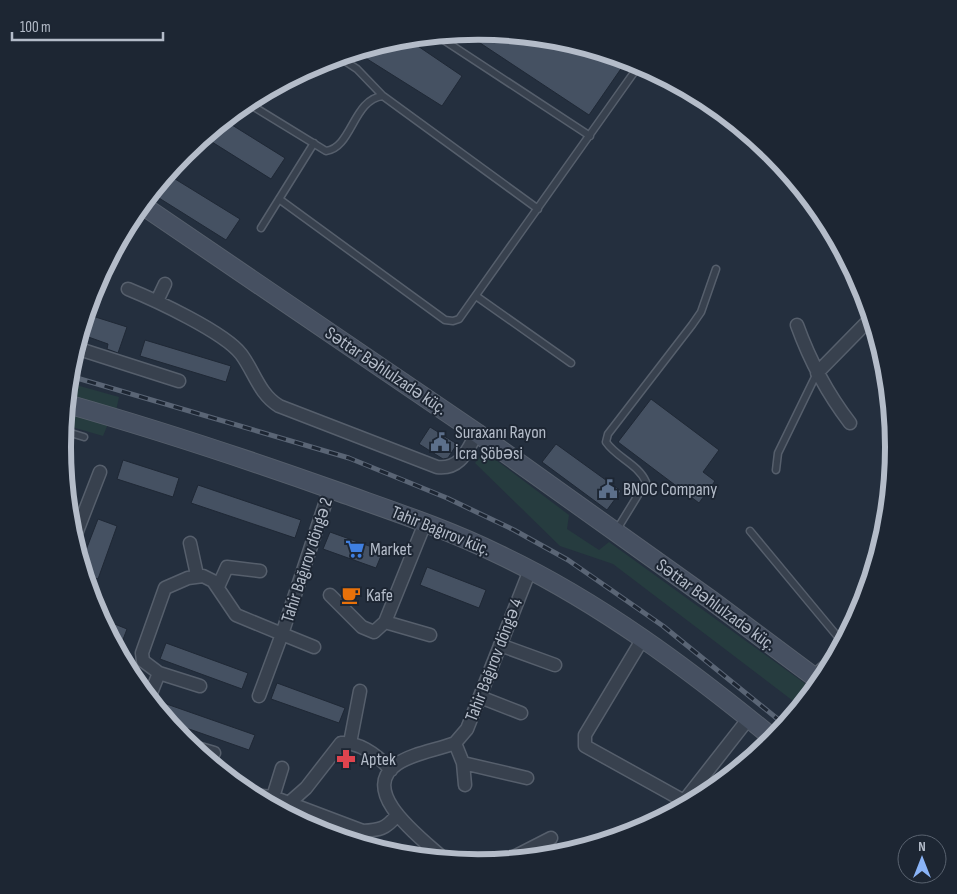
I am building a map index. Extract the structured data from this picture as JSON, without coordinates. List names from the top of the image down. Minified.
{"streets":{"main road":["Səttar Bəhlulzadə küç.","Tahir Bağırov küç."],"street":["Tahir Bağırov döngə 2","Tahir Bağırov döngə 4"]},"crossings":[["Tahir Bağırov küç.","Tahir Bağırov döngə 2"],["Tahir Bağırov küç.","Tahir Bağırov döngə 4"]],"places":{"public building":["Suraxanı Rayon İcra Şöbəsi","BNOC Company"],"supermarket":["Market"],"cafe":["Kafe"],"pharmacy":["Aptek"]},"scale_bar":"100 m","north":"top"}
